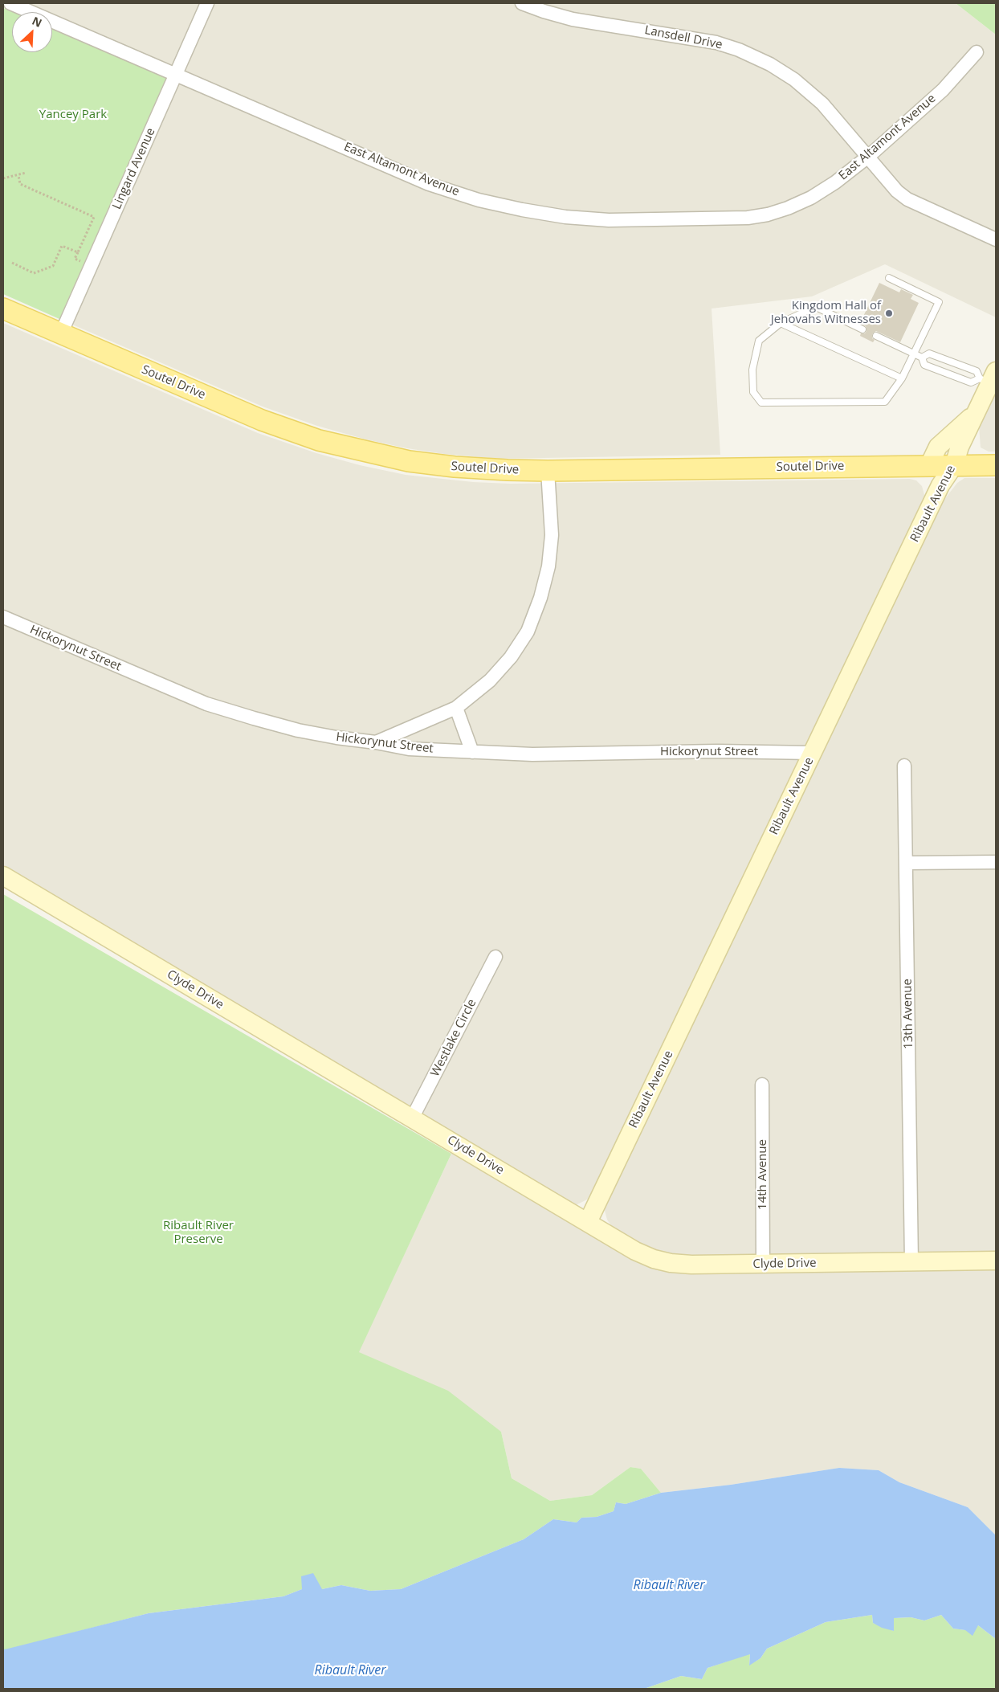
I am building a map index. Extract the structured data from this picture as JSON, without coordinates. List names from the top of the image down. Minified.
{"streets":{"main road":["Soutel Drive"],"street":["Lansdell Drive","East Altamont Avenue","Lingard Avenue","Ribault Avenue","Hickorynut Street","Clyde Drive","13th Avenue","Westlake Circle","14th Avenue"]},"crossings":[["Lansdell Drive","East Altamont Avenue"],["East Altamont Avenue","Lingard Avenue"],["Lingard Avenue","Soutel Drive"],["Soutel Drive","Ribault Avenue"],["Ribault Avenue","Hickorynut Street"],["Ribault Avenue","Clyde Drive"],["Clyde Drive","13th Avenue"],["Clyde Drive","Westlake Circle"],["Clyde Drive","14th Avenue"]],"water":["Ribault River"],"parks":["Yancey Park","Ribault River Preserve"],"places":["Kingdom Hall of Jehovahs Witnesses"],"north":"top right"}
